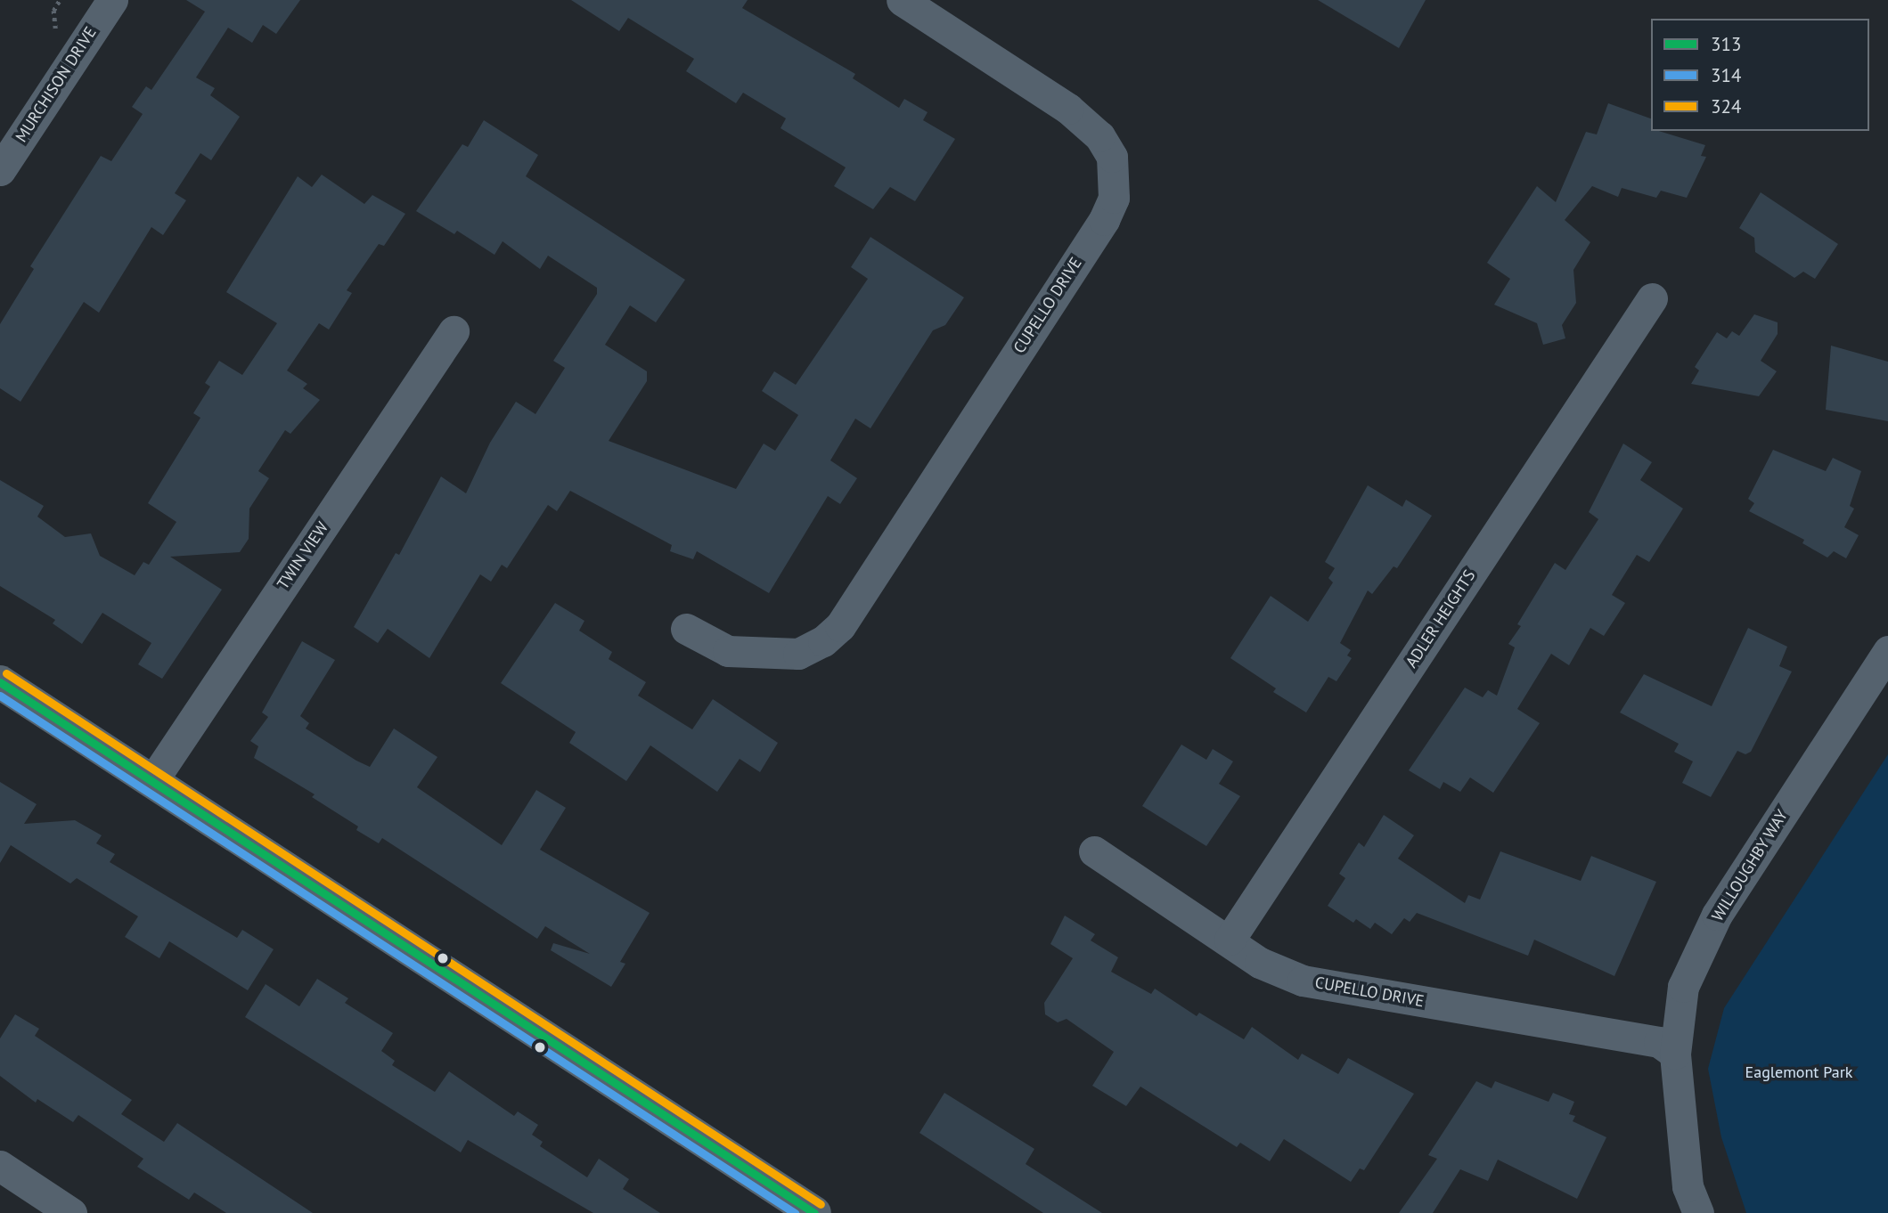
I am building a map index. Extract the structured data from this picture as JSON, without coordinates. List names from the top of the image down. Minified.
{"streets":{"street":["MURCHISON DRIVE","CUPELLO DRIVE","TWIN VIEW","ADLER HEIGHTS","WILLOUGHBY WAY"]},"crossings":[["CUPELLO DRIVE","ADLER HEIGHTS"],["CUPELLO DRIVE","WILLOUGHBY WAY"]],"parks":["Eaglemont Park"],"lines":["transit line 324","transit line 313","transit line 314"],"legend":["313","314","324"]}
